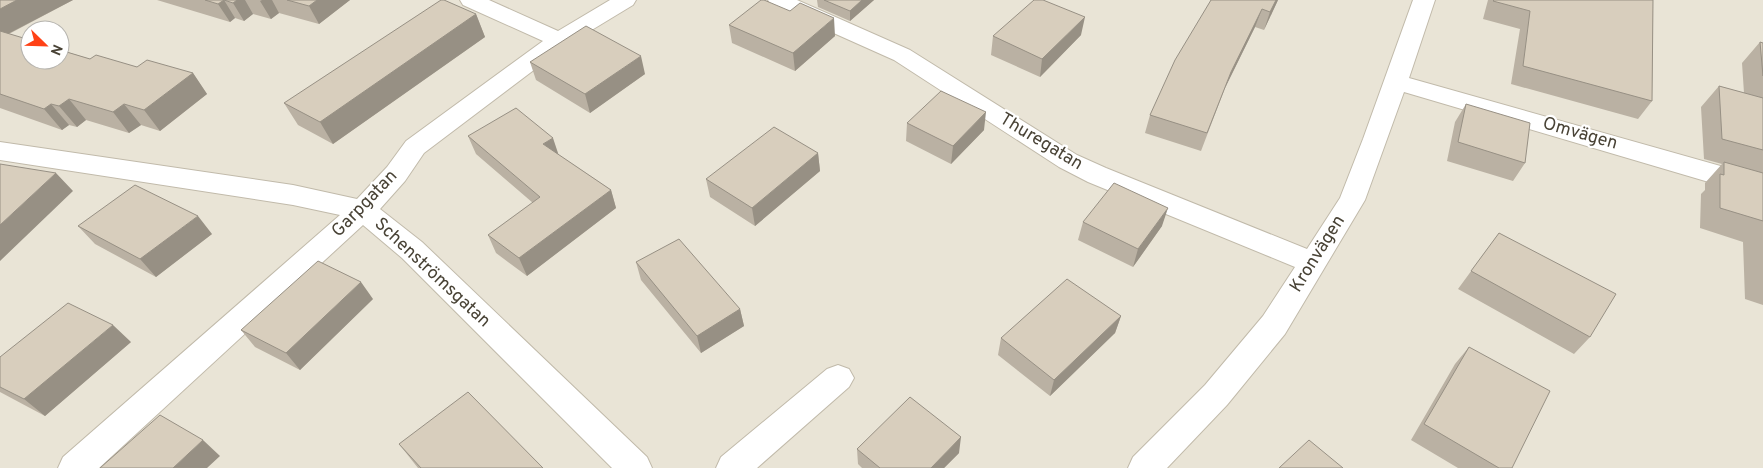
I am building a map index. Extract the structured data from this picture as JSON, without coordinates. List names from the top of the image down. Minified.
{"streets":{"street":["Omvägen","Thuregatan","Garpgatan","Kronvägen","Schenströmsgatan"]},"crossings":[["Omvägen","Kronvägen"],["Thuregatan","Kronvägen"],["Garpgatan","Schenströmsgatan"]],"north":"bottom right"}
